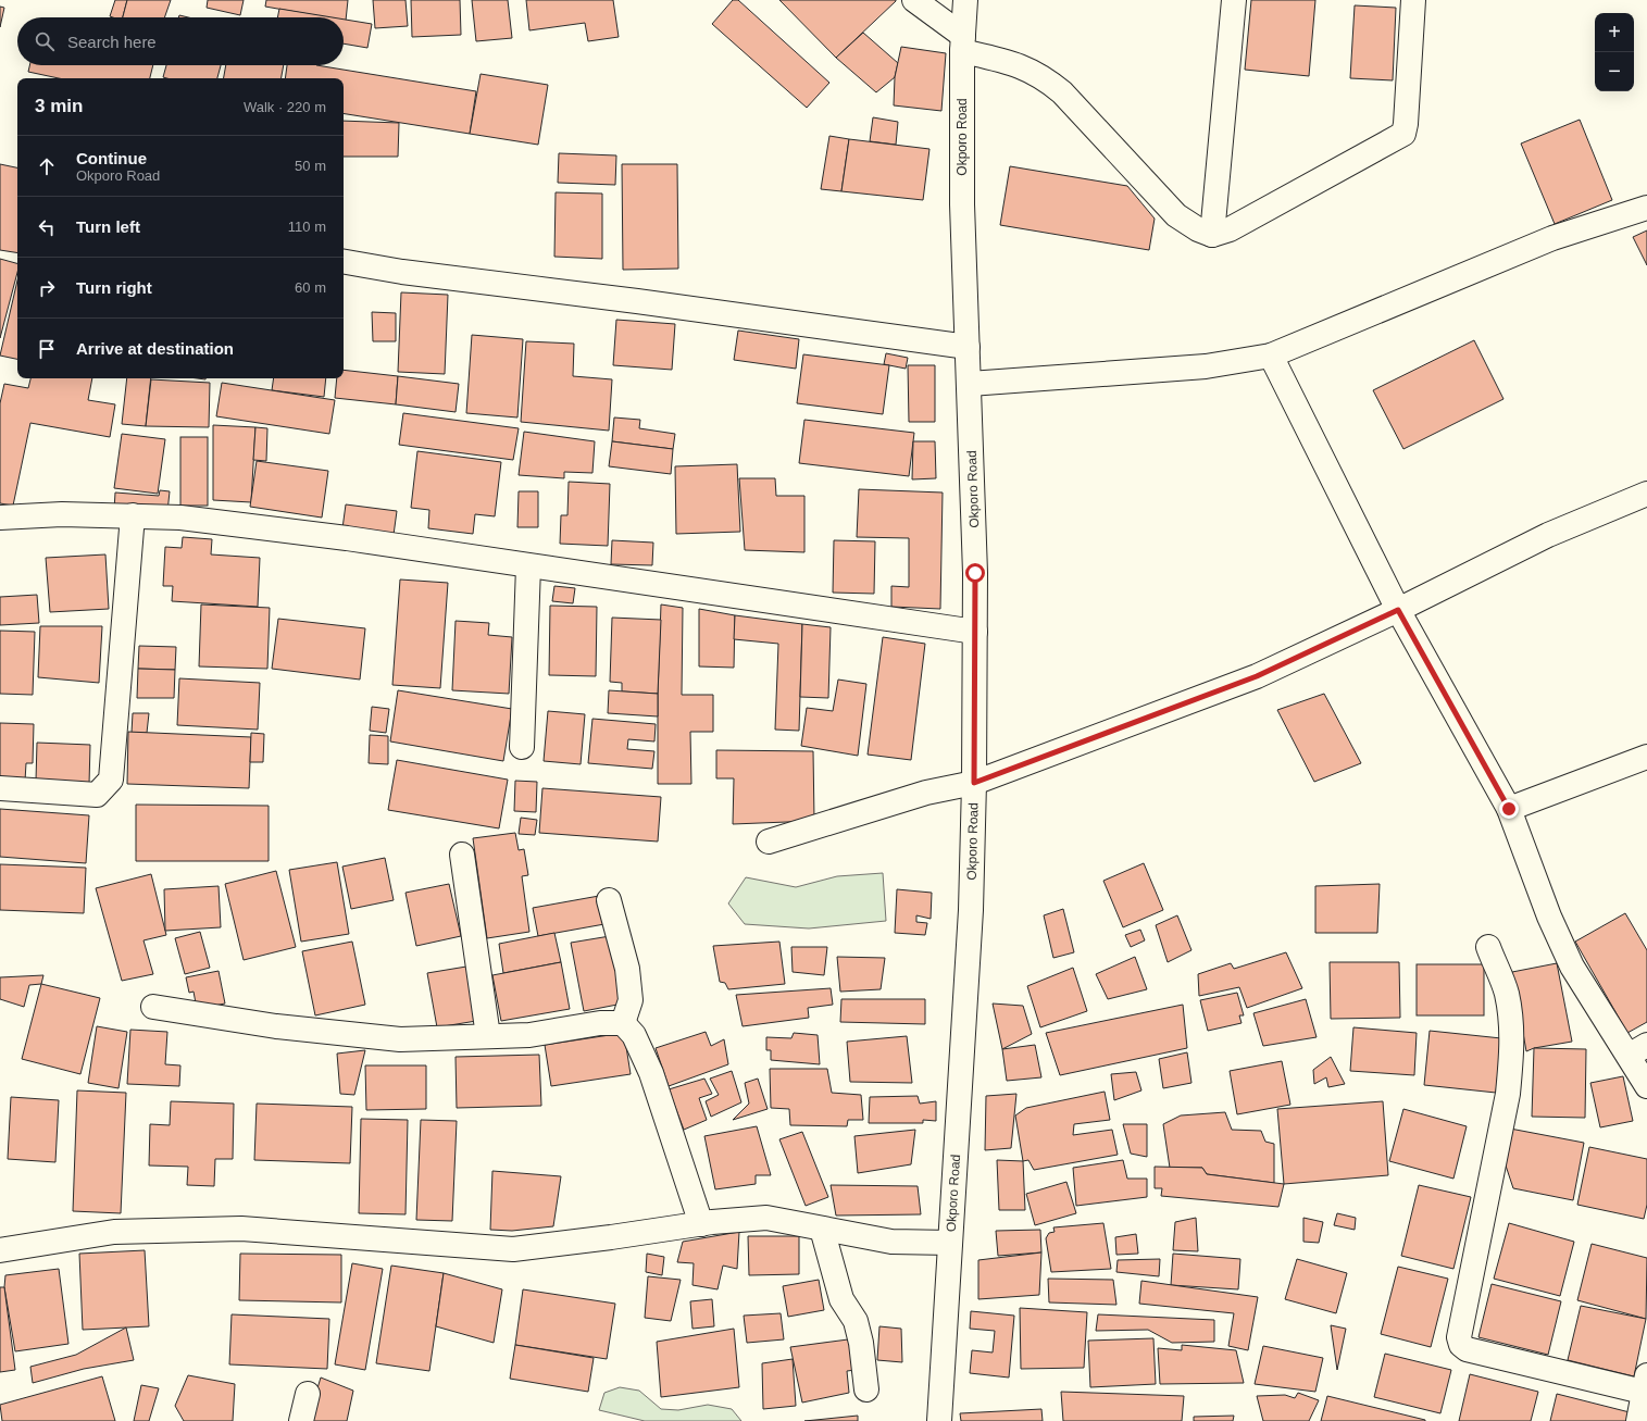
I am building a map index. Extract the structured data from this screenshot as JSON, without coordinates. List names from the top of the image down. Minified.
{"streets":{"street":["Okporo Road"]},"page":{"map_buttons":["+","−"],"search":"Search here","heading":["3 min","Walk · 220 m"],"list":[["Continue","Okporo Road","50 m"],["Turn left","110 m"],["Turn right","60 m"],"Arrive at destination"]}}
